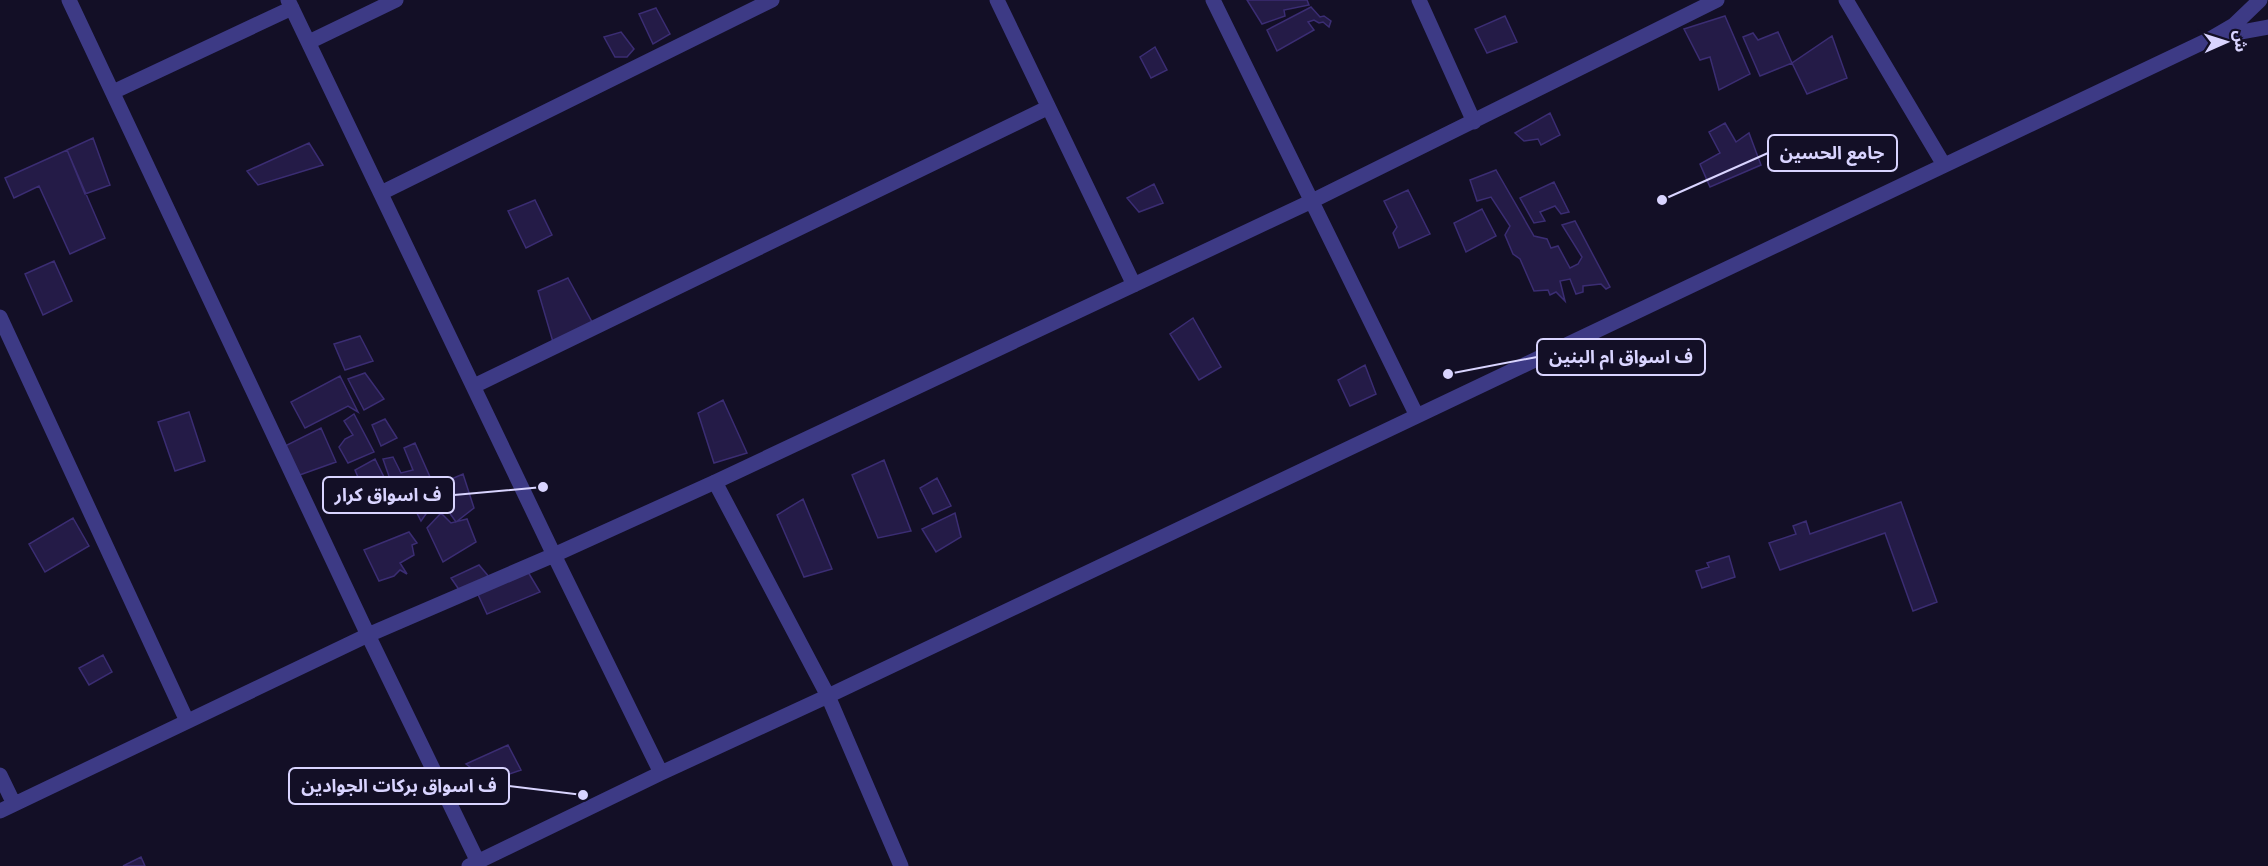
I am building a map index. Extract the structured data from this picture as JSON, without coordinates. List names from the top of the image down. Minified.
{"places":["جامع الحسين","ف اسواق ام البنين","ف اسواق كرار","ف اسواق بركات الجوادين"],"north":"right"}
